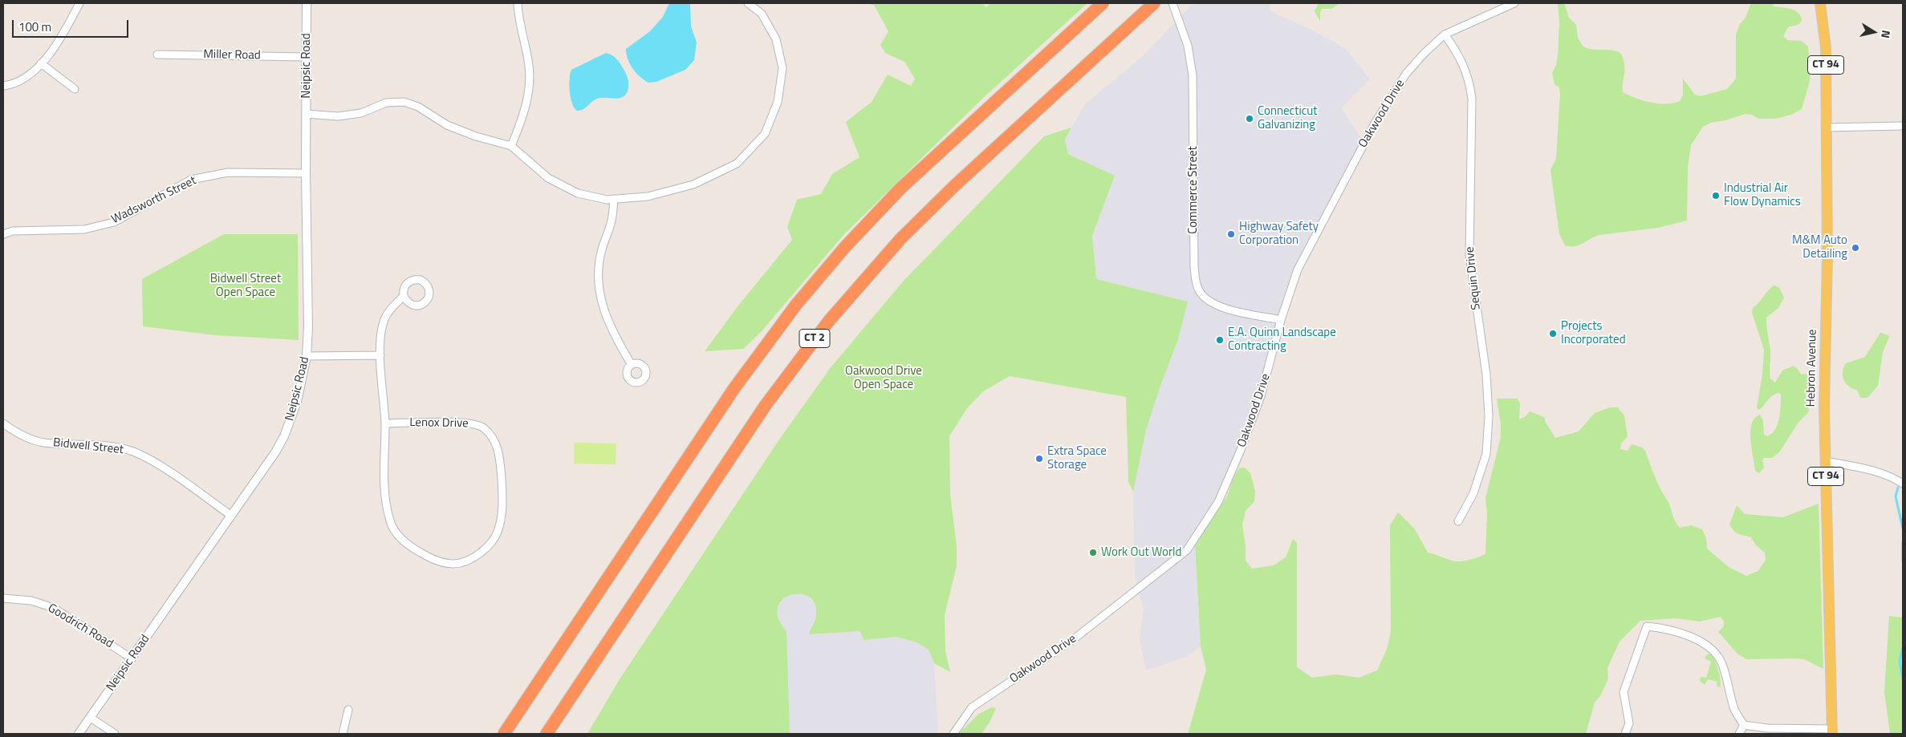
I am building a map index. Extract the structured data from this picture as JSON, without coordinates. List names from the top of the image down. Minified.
{"streets":{"highway":["CT 2"],"main road":["CT 94","Hebron Avenue"],"street":["Miller Road","Neipsic Road","Oakwood Drive","Commerce Street","Wadsworth Street","Sequin Drive","Lenox Drive","Bidwell Street","Goodrich Road"]},"crossings":[["Miller Road","Neipsic Road"],["Neipsic Road","Wadsworth Street"],["Neipsic Road","Bidwell Street"],["Neipsic Road","Goodrich Road"],["Oakwood Drive","Commerce Street"],["Oakwood Drive","Sequin Drive"]],"parks":["Bidwell Street Open Space","Oakwood Drive Open Space"],"places":["Connecticut Galvanizing","Industrial Air Flow Dynamics","Highway Safety Corporation","M&M Auto Detailing","Projects Incorporated","E.A. Quinn Landscape Contracting","Extra Space Storage","Work Out World"],"scale_bar":"100 m","north":"right"}
